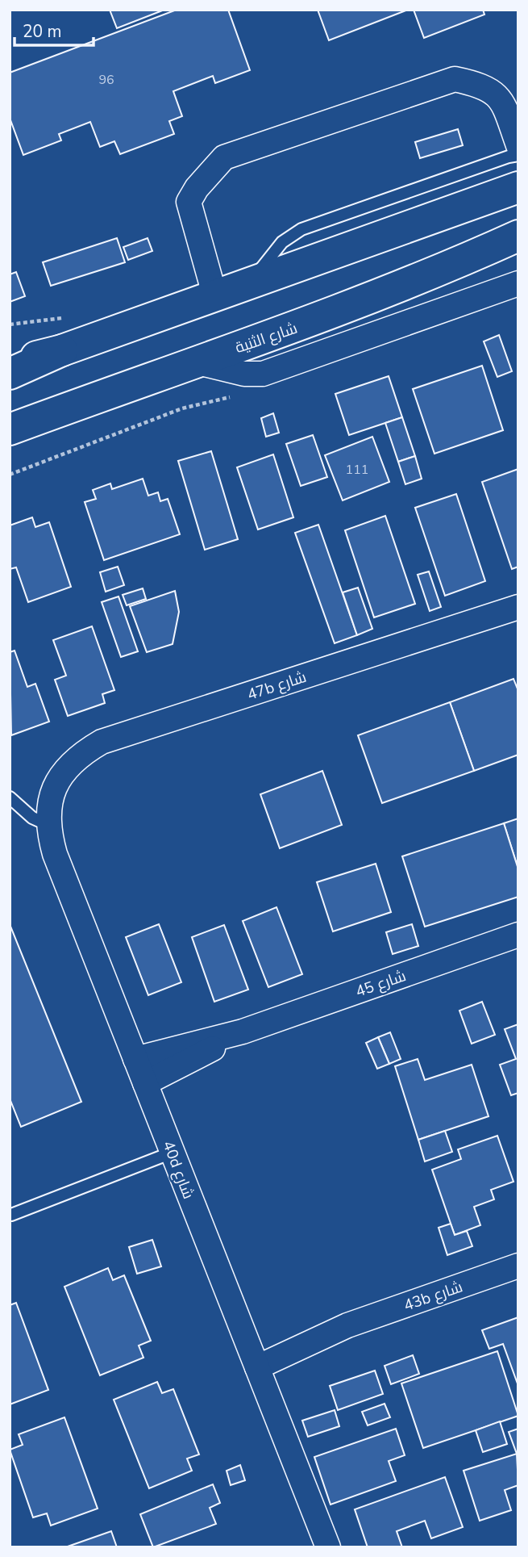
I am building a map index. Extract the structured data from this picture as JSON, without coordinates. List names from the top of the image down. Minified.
{"streets":{"main road":["شارع الثنية"],"street":["47b شارع","شارع 45","40d شارع","43b شارع"]},"crossings":[["47b شارع","40d شارع"],["شارع 45","40d شارع"],["40d شارع","43b شارع"]],"house_numbers":["96","111"],"scale_bar":"20 m"}
